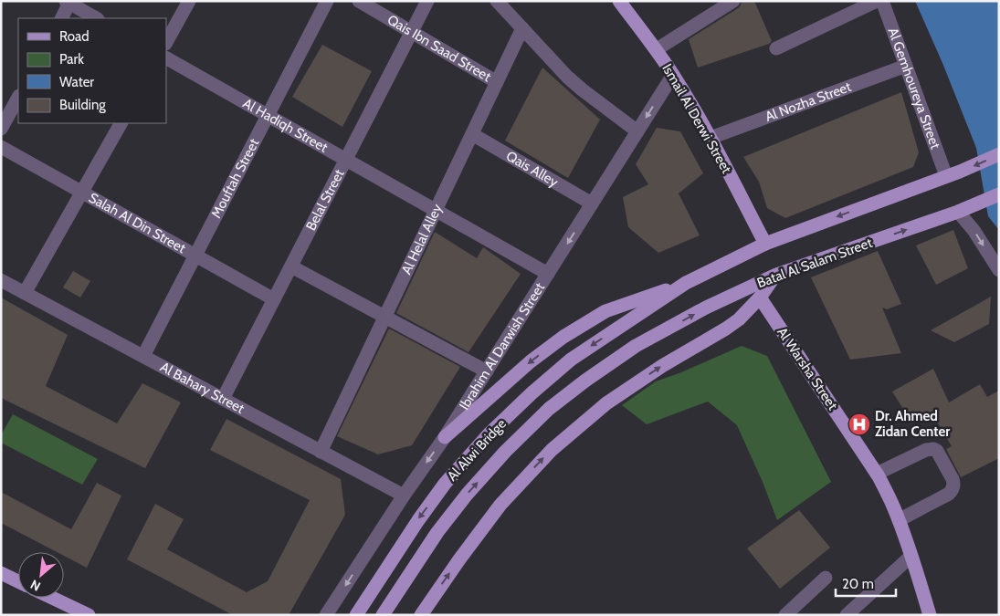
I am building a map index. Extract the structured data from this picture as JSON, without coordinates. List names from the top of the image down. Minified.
{"streets":{"main road":["Ismail Al Derwi Street","Batal Al Salam Street","Al Warsha Street","Al Alwi Bridge"],"street":["Qais Ibn Saad Street","Al Gemhoureya Street","Al Nozha Street","Al Hadiqh Street","Qais Alley","Mouftah Street","Belal Street","Salah Al Din Street","Al Helal Alley","Ibrahim Al Darwish Street","Al Bahary Street"]},"crossings":[["Qais Ibn Saad Street","Belal Street"],["Qais Ibn Saad Street","Al Helal Alley"],["Al Gemhoureya Street","Al Nozha Street"],["Al Nozha Street","Ismail Al Derwi Street"],["Ismail Al Derwi Street","Ibrahim Al Darwish Street"],["Al Hadiqh Street","Mouftah Street"],["Al Hadiqh Street","Belal Street"],["Al Hadiqh Street","Al Helal Alley"],["Al Hadiqh Street","Ibrahim Al Darwish Street"],["Qais Alley","Al Helal Alley"],["Qais Alley","Ibrahim Al Darwish Street"],["Mouftah Street","Salah Al Din Street"],["Mouftah Street","Al Bahary Street"],["Belal Street","Salah Al Din Street"],["Belal Street","Al Bahary Street"],["Al Helal Alley","Al Bahary Street"],["Batal Al Salam Street","Al Alwi Bridge"],["Ibrahim Al Darwish Street","Al Bahary Street"]],"one_way":["Ibrahim Al Darwish Street"],"places":{"hospital":["Dr. Ahmed Zidan Center"]},"legend":["Road","Park","Water","Building"],"scale_bar":"20 m","north":"bottom left"}
